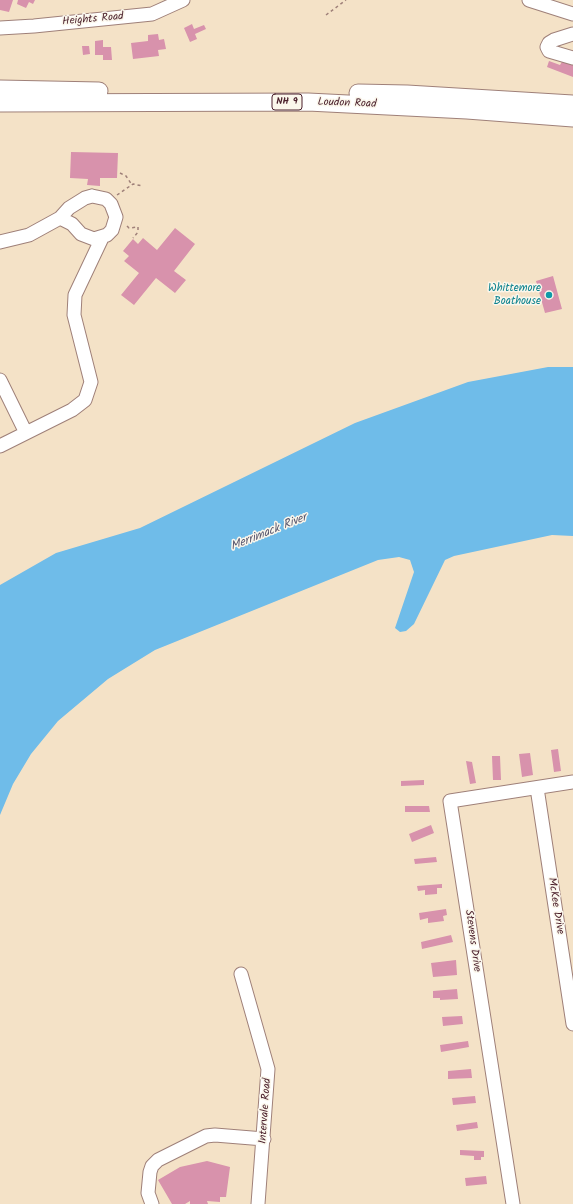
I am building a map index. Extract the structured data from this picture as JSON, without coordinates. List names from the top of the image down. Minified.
{"streets":{"main road":["NH 9","Loudon Road"],"street":["Heights Road","McKee Drive","Stevens Drive","Intervale Road"]},"crossings":[["McKee Drive","Stevens Drive"]],"water":["Merrimack River"],"places":["Whittemore Boathouse"]}
